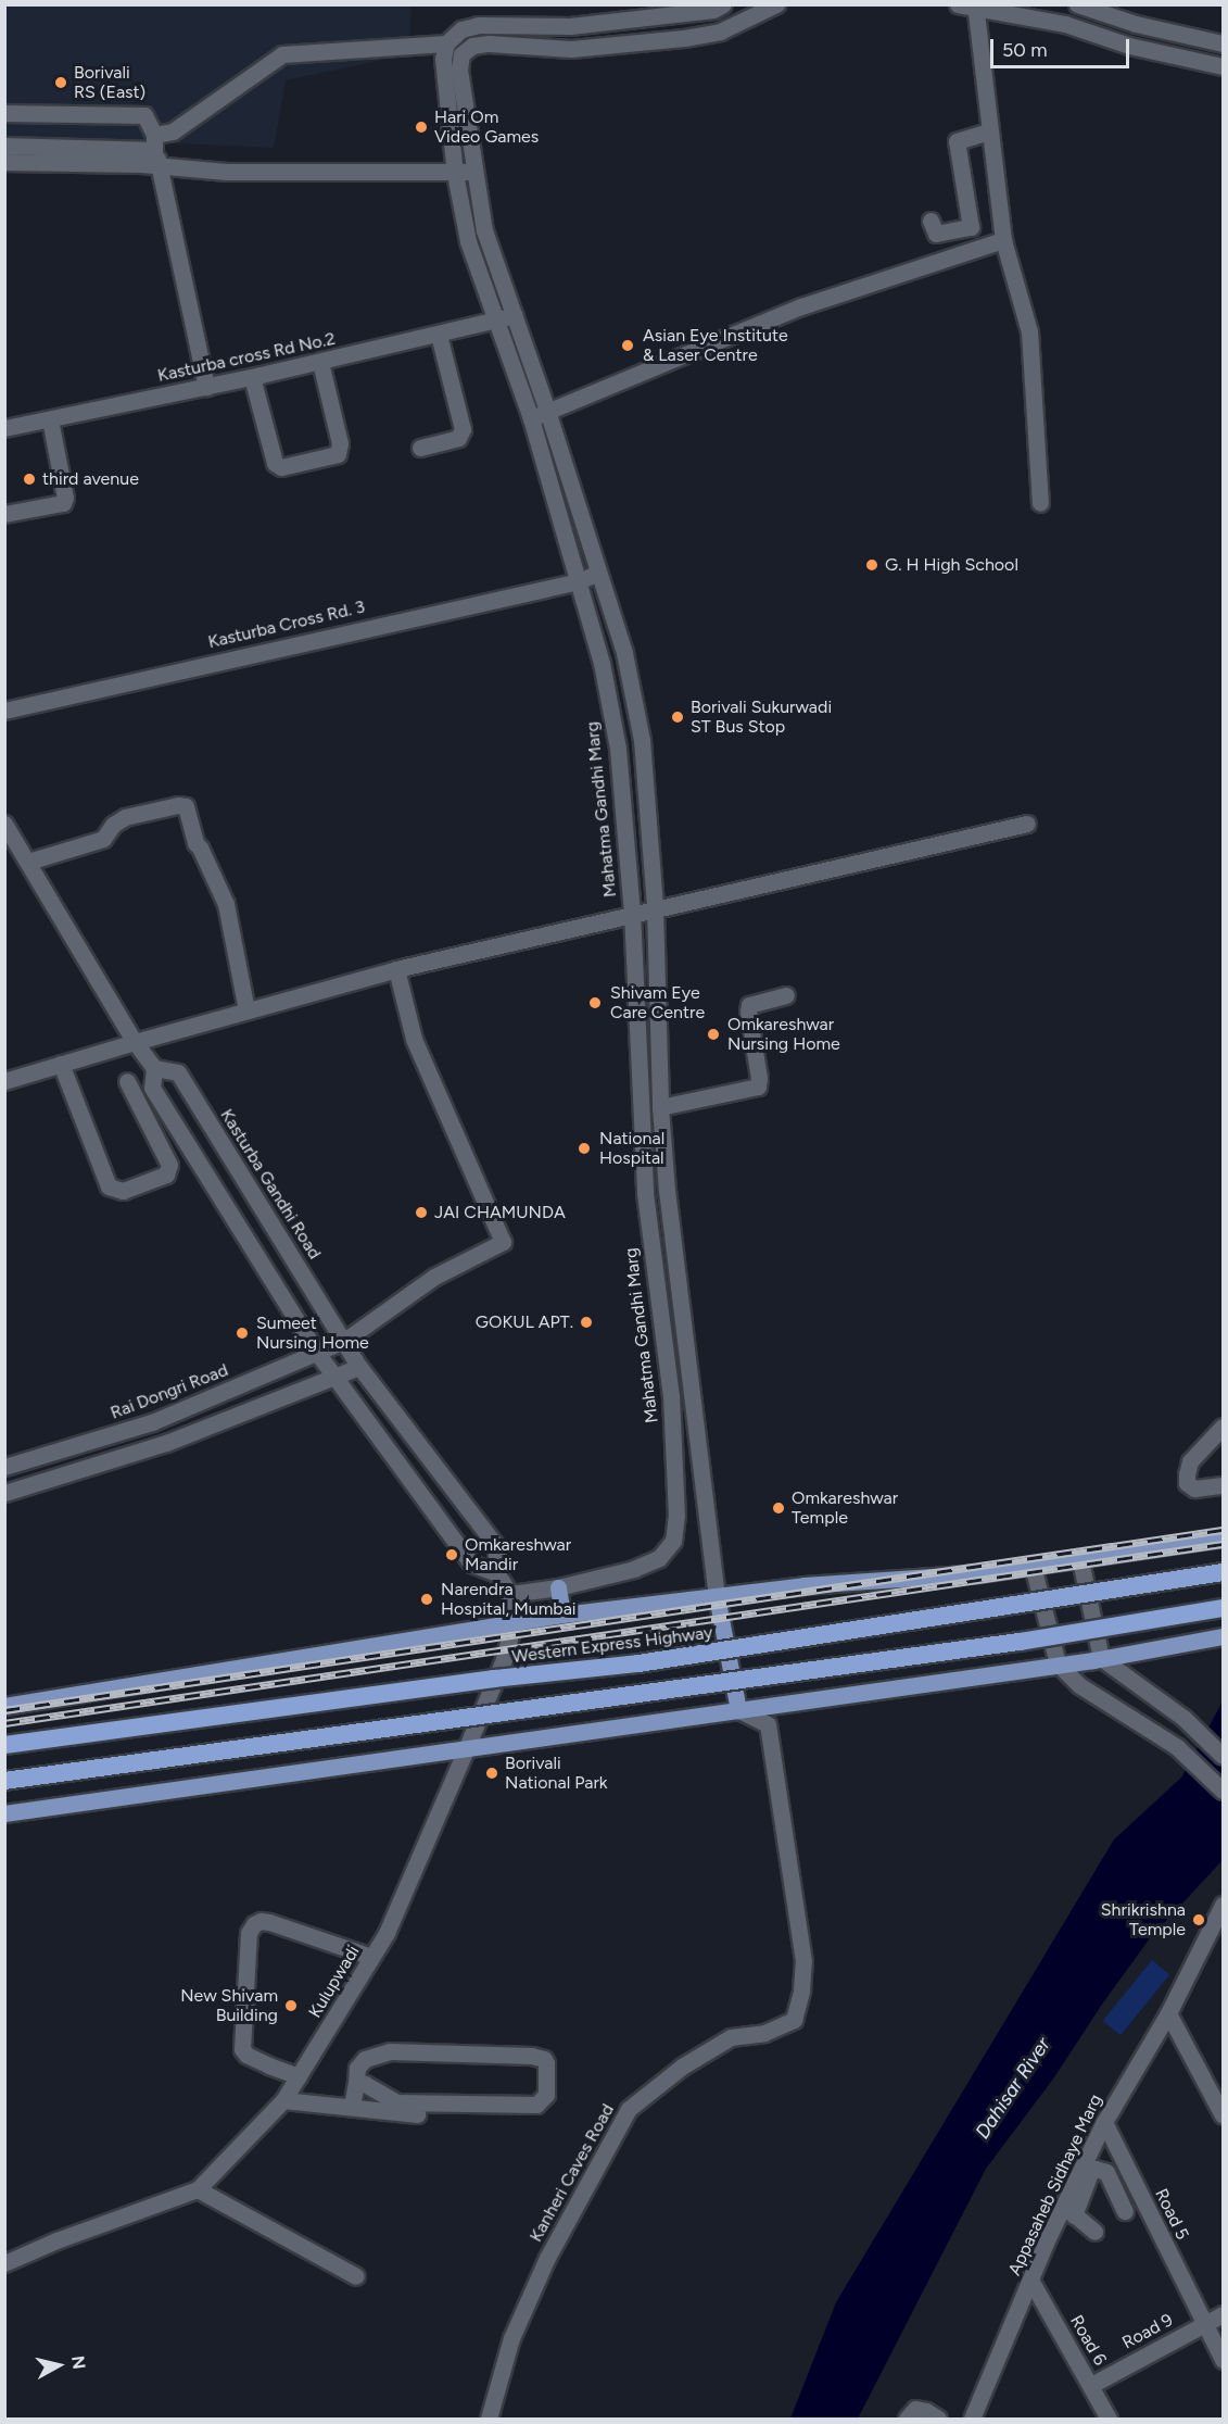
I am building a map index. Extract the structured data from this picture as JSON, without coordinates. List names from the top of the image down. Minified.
{"streets":{"highway":["Western Express Highway"],"street":["Kasturba cross Rd No.2","Kasturba Cross Rd. 3","Mahatma Gandhi Marg","Kasturba Gandhi Road","Rai Dongri Road","Kulupwadi","Kanheri Caves Road","Appasaheb Sidhaye Marg","Road 5","Road 9","Road 6"]},"crossings":[["Kasturba cross Rd No.2","Mahatma Gandhi Marg"],["Kasturba Cross Rd. 3","Mahatma Gandhi Marg"],["Mahatma Gandhi Marg","Kulupwadi"],["Kasturba Gandhi Road","Rai Dongri Road"],["Kasturba Gandhi Road","Kulupwadi"],["Appasaheb Sidhaye Marg","Road 5"],["Appasaheb Sidhaye Marg","Road 6"],["Road 5","Road 9"],["Road 9","Road 6"]],"water":["Dahisar River"],"places":["Borivali RS (East)","Hari Om Video Games","Asian Eye Institute & Laser Centre","third avenue","G. H High School","Borivali Sukurwadi ST Bus Stop","Shivam Eye Care Centre","Omkareshwar Nursing Home","National Hospital","JAI CHAMUNDA","GOKUL APT.","Sumeet Nursing Home","Omkareshwar Temple","Omkareshwar Mandir","Narendra Hospital, Mumbai","Borivali National Park","Shrikrishna Temple","New Shivam Building"],"scale_bar":"50 m","north":"right"}
